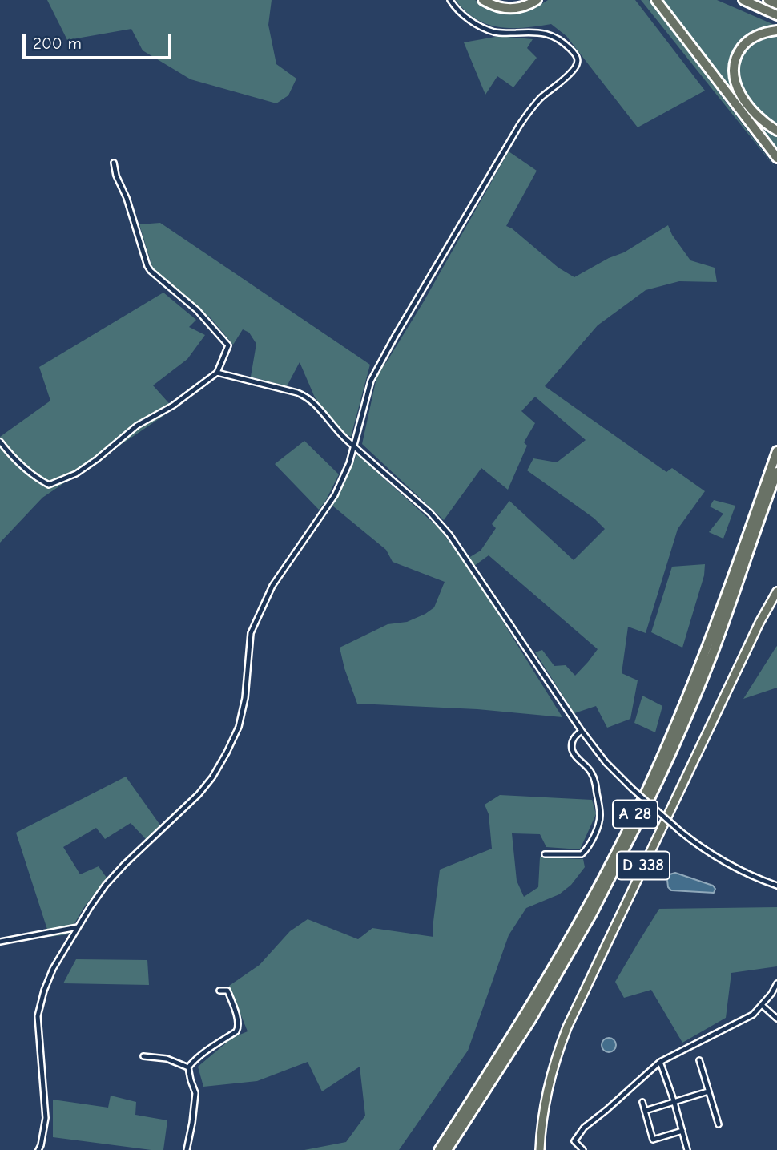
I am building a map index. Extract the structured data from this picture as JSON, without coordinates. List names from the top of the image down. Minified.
{"streets":{"highway":["A 28"],"main road":["D 338"]},"scale_bar":"200 m"}
